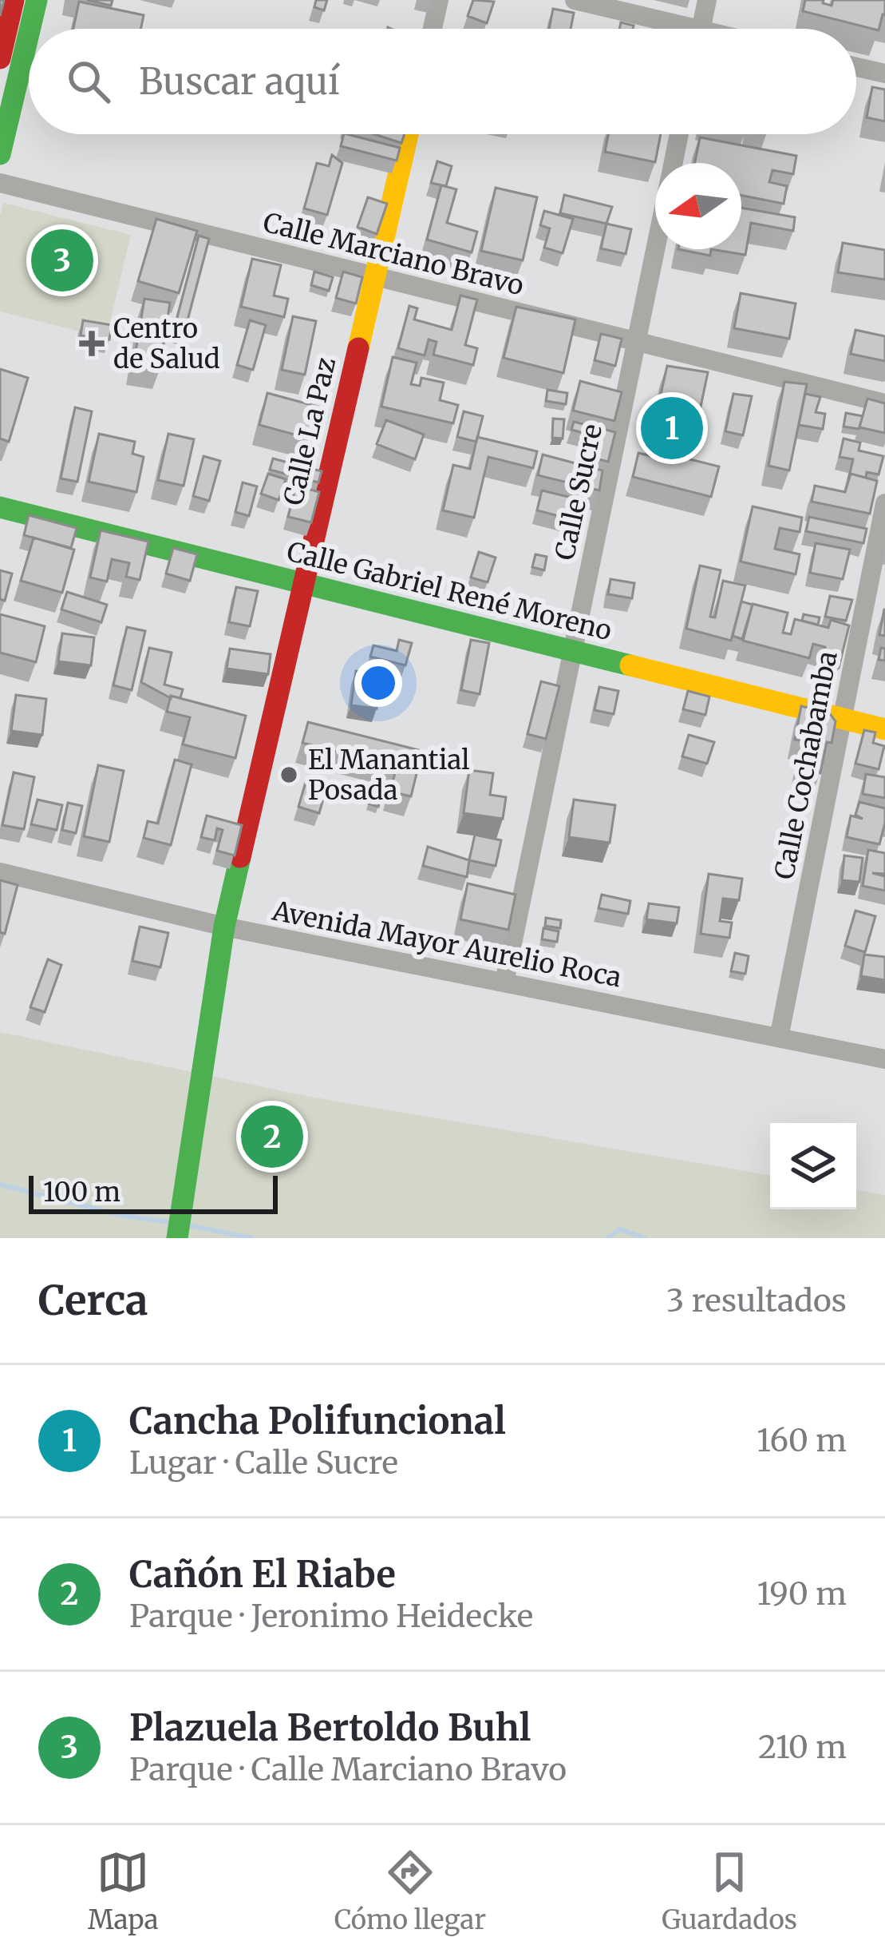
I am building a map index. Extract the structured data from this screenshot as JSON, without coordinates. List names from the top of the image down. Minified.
{"streets":{"street":["Calle Marciano Bravo","Calle La Paz","Calle Sucre","Calle Gabriel René Moreno","Calle Cochabamba","Avenida Mayor Aurelio Roca"]},"crossings":[["Calle Marciano Bravo","Calle La Paz"],["Calle Marciano Bravo","Calle Sucre"],["Calle La Paz","Calle Gabriel René Moreno"],["Calle La Paz","Avenida Mayor Aurelio Roca"],["Calle Sucre","Calle Gabriel René Moreno"],["Calle Sucre","Avenida Mayor Aurelio Roca"],["Calle Gabriel René Moreno","Calle Cochabamba"],["Calle Cochabamba","Avenida Mayor Aurelio Roca"]],"places":{"health":["Centro de Salud"],"other":["El Manantial Posada"]},"scale_bar":"100 m","north":"left","page":{"search":"Buscar aquí","pins":["3","1","2"],"scale":"100 m","heading":["Cerca","3 resultados"],"list":[{"mark":"1","name":"Cancha Polifuncional","note":"Lugar · Calle Sucre","value":"160 m"},{"mark":"2","name":"Cañón El Riabe","note":"Parque · Jeronimo Heidecke","value":"190 m"},{"mark":"3","name":"Plazuela Bertoldo Buhl","note":"Parque · Calle Marciano Bravo","value":"210 m"}],"nav":["Mapa","Cómo llegar","Guardados"]}}
